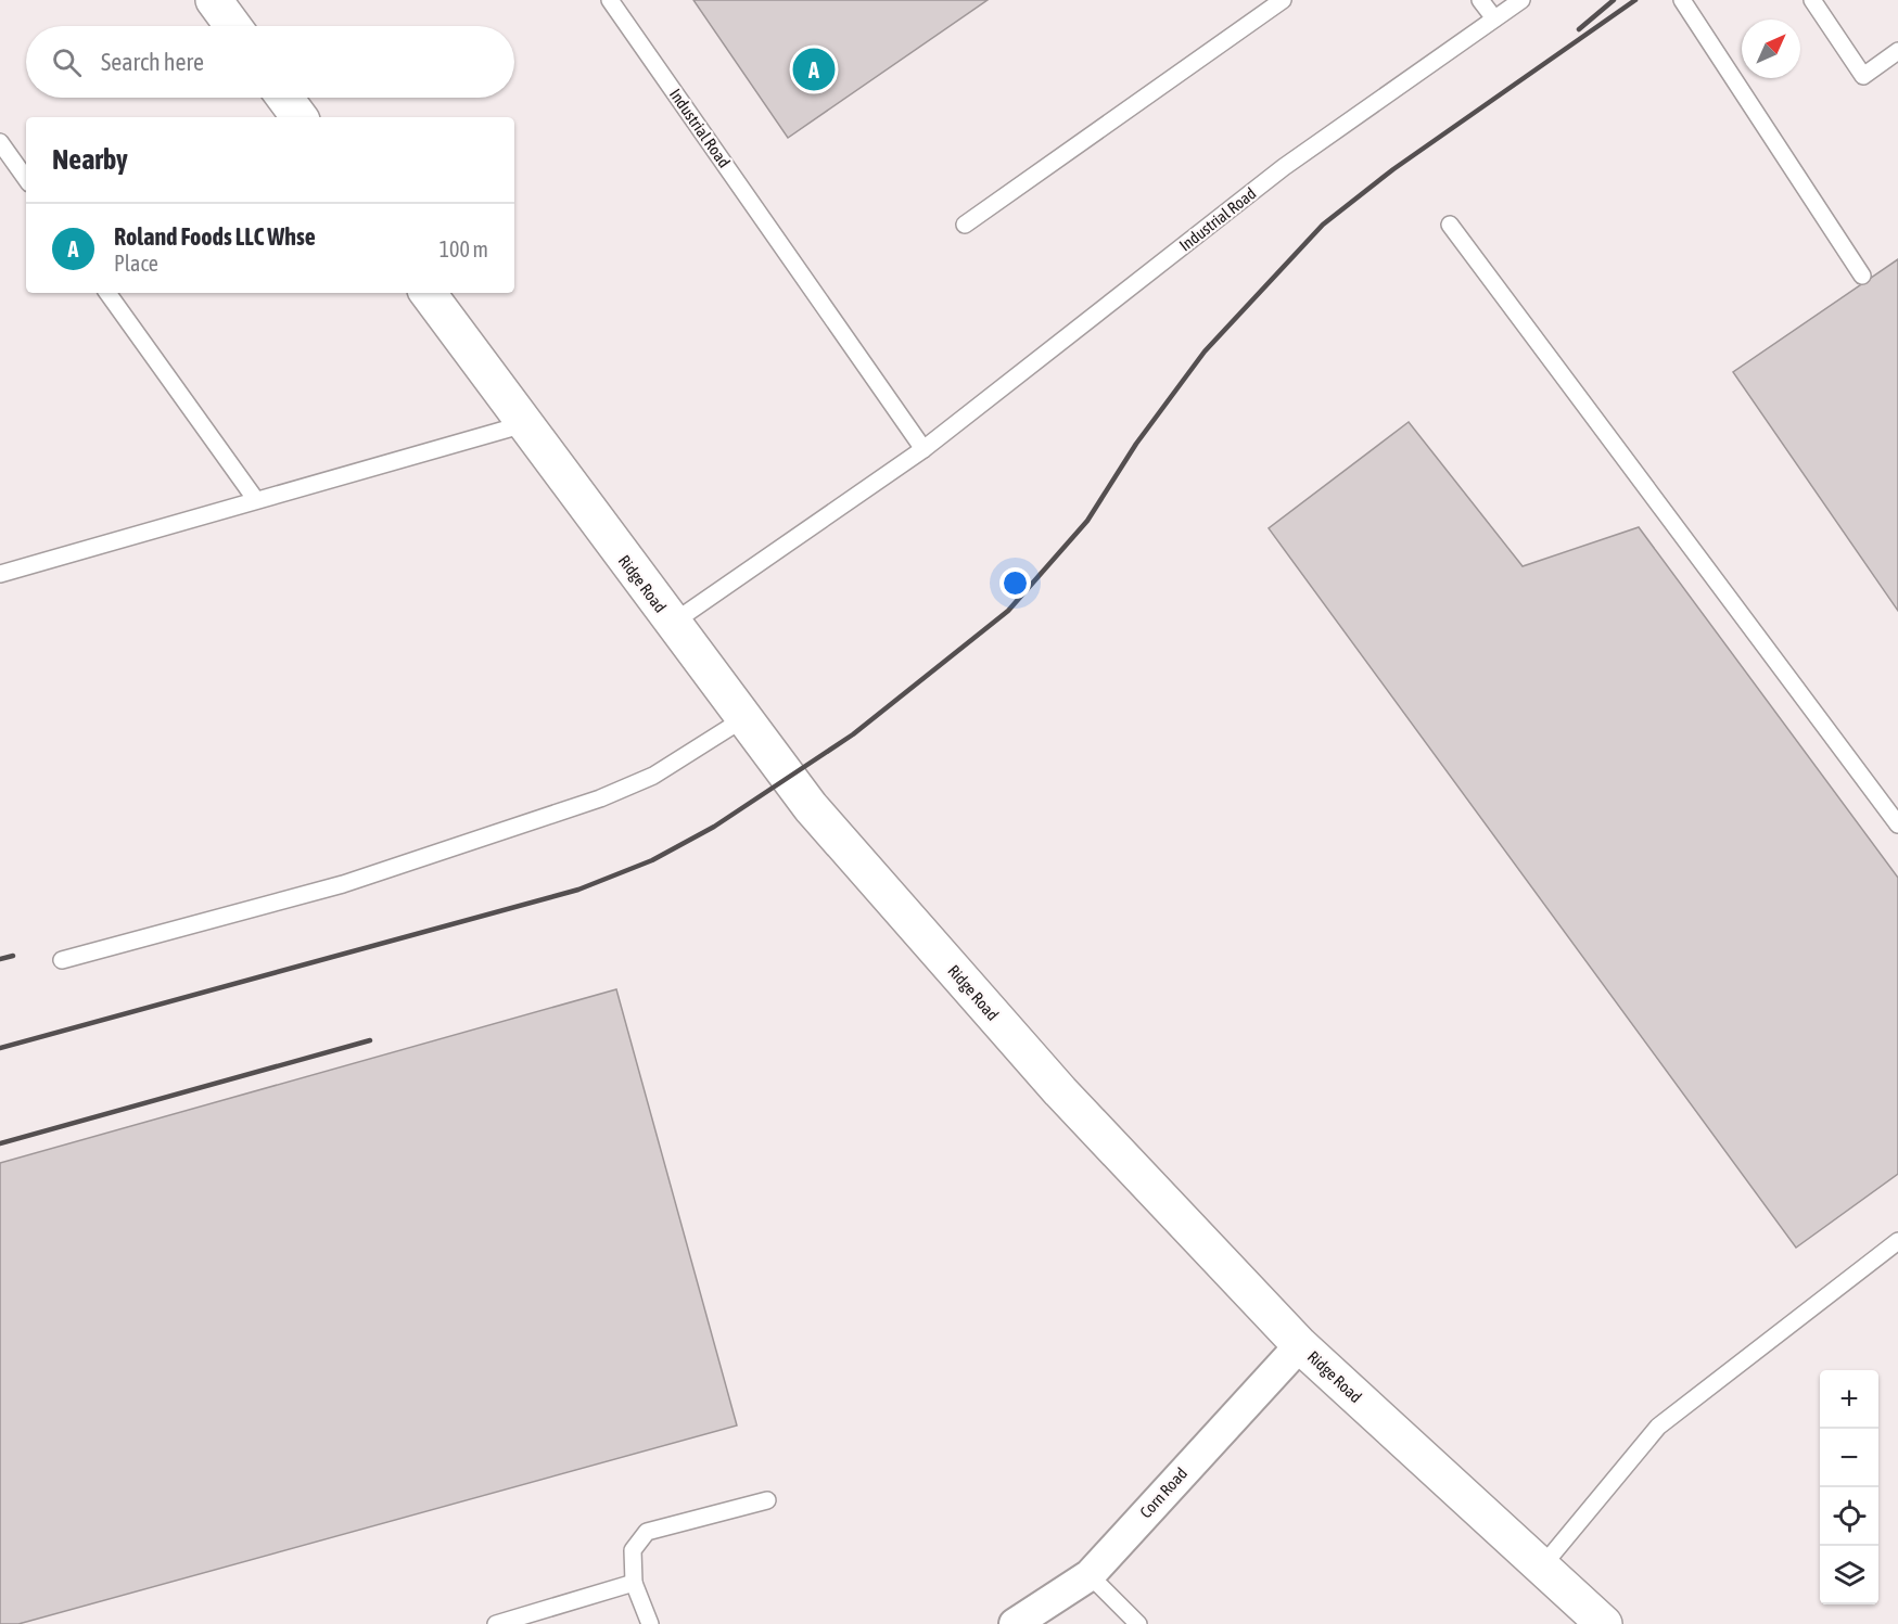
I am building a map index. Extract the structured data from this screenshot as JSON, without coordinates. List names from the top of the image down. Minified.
{"streets":{"street":["Ridge Road","Corn Road"],"lane":["Industrial Road"]},"crossings":[["Industrial Road","Ridge Road"],["Ridge Road","Corn Road"]],"north":"top right","page":{"search":"Search here","pins":"A","heading":"Nearby","list":[{"mark":"A","name":"Roland Foods LLC Whse","note":"Place","value":"100 m"}],"map_buttons":["+","−"]}}
